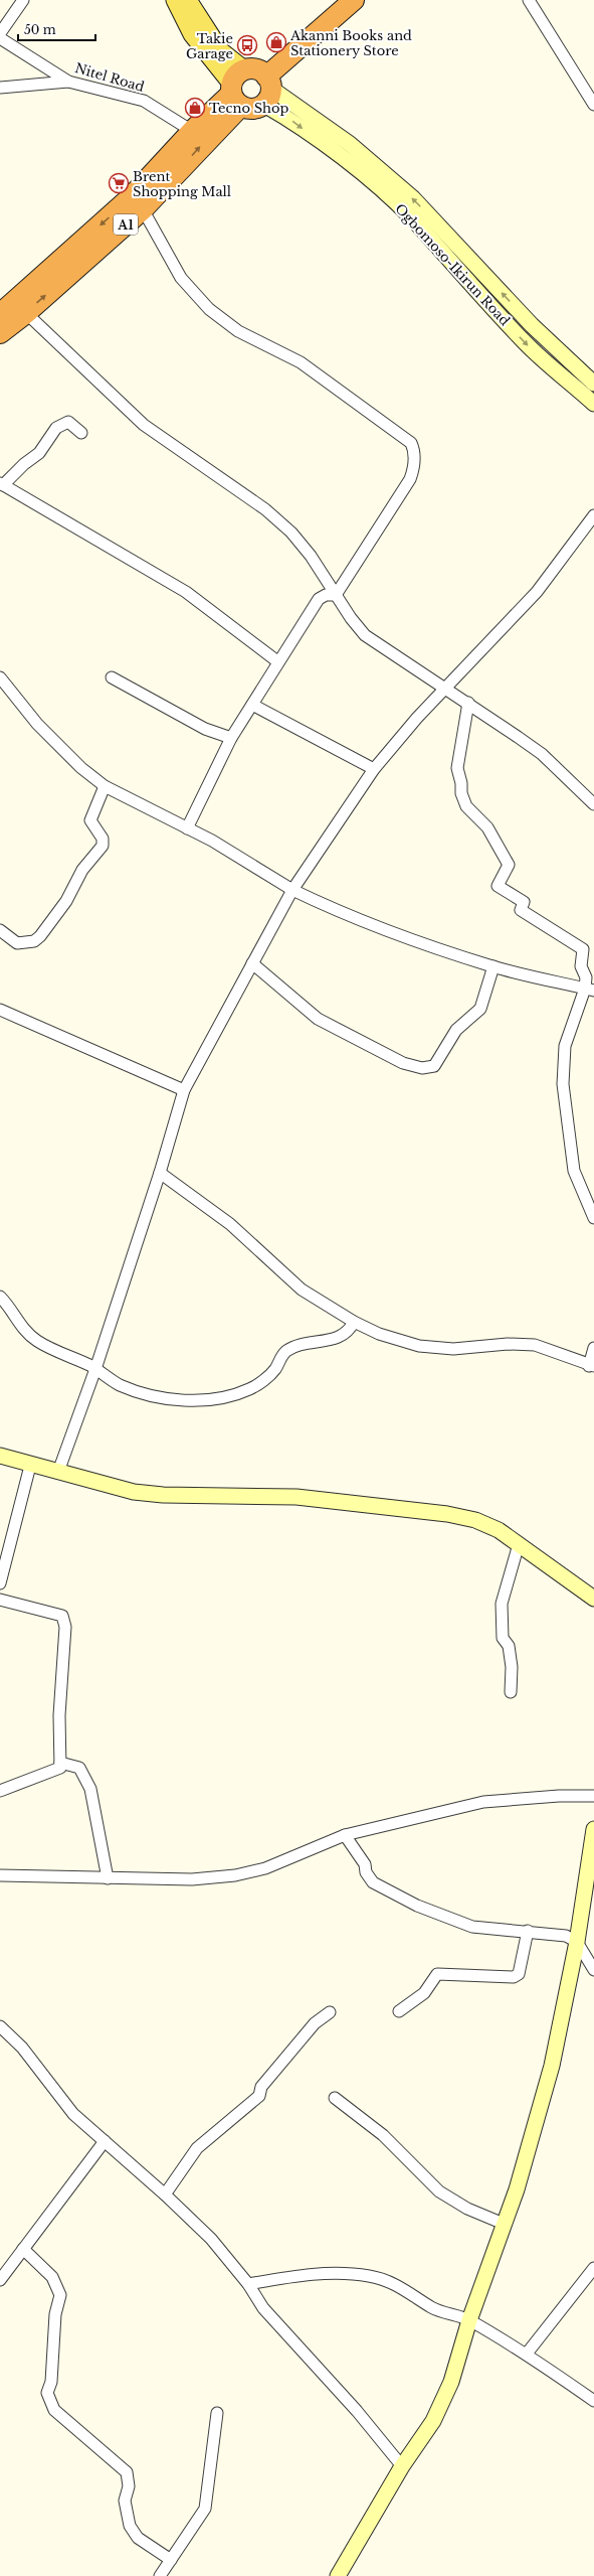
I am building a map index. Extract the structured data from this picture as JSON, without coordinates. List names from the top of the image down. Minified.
{"streets":{"highway":["A1"],"street":["Nitel Road","Ogbomoso-Ikirun Road"]},"crossings":[["Nitel Road","A1"]],"places":{"shop":["Akanni Books and Stationery Store","Tecno Shop"],"bus stop":["Takie Garage"],"supermarket":["Brent Shopping Mall"]},"scale_bar":"50 m"}
